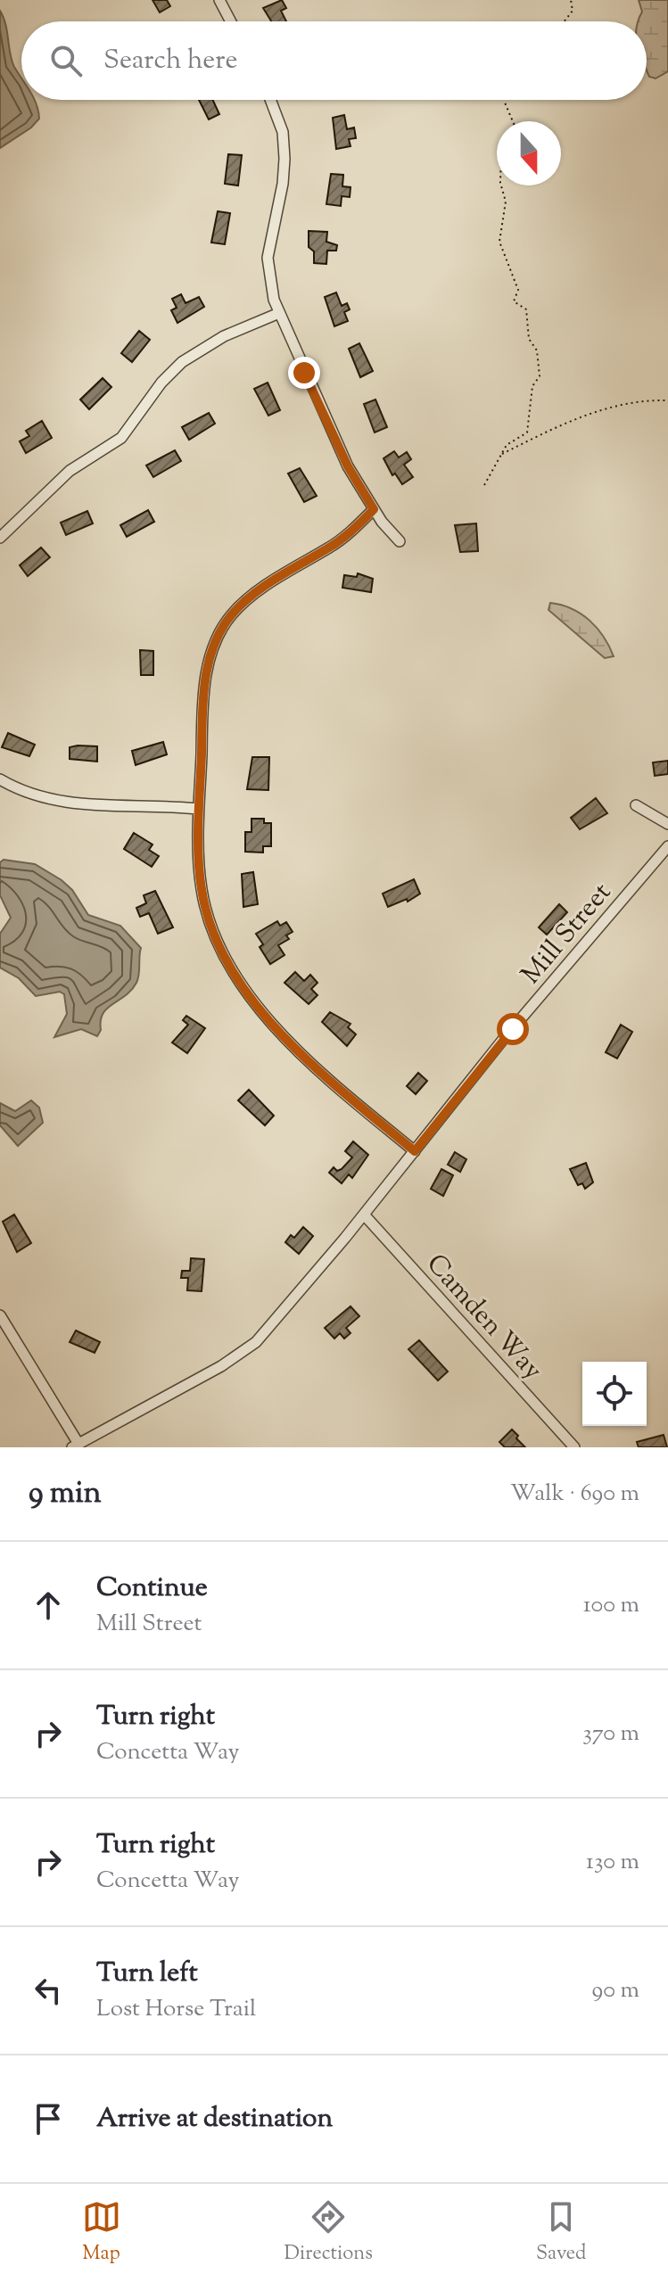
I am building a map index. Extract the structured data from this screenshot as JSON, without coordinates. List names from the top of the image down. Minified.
{"streets":{"street":["Mill Street","Camden Way"]},"crossings":[["Mill Street","Camden Way"]],"north":"bottom","page":{"search":"Search here","heading":["9 min","Walk · 690 m"],"list":[["Continue","Mill Street","100 m"],["Turn right","Concetta Way","370 m"],["Turn right","Concetta Way","130 m"],["Turn left","Lost Horse Trail","90 m"],"Arrive at destination"],"nav":["Map","Directions","Saved"]}}
